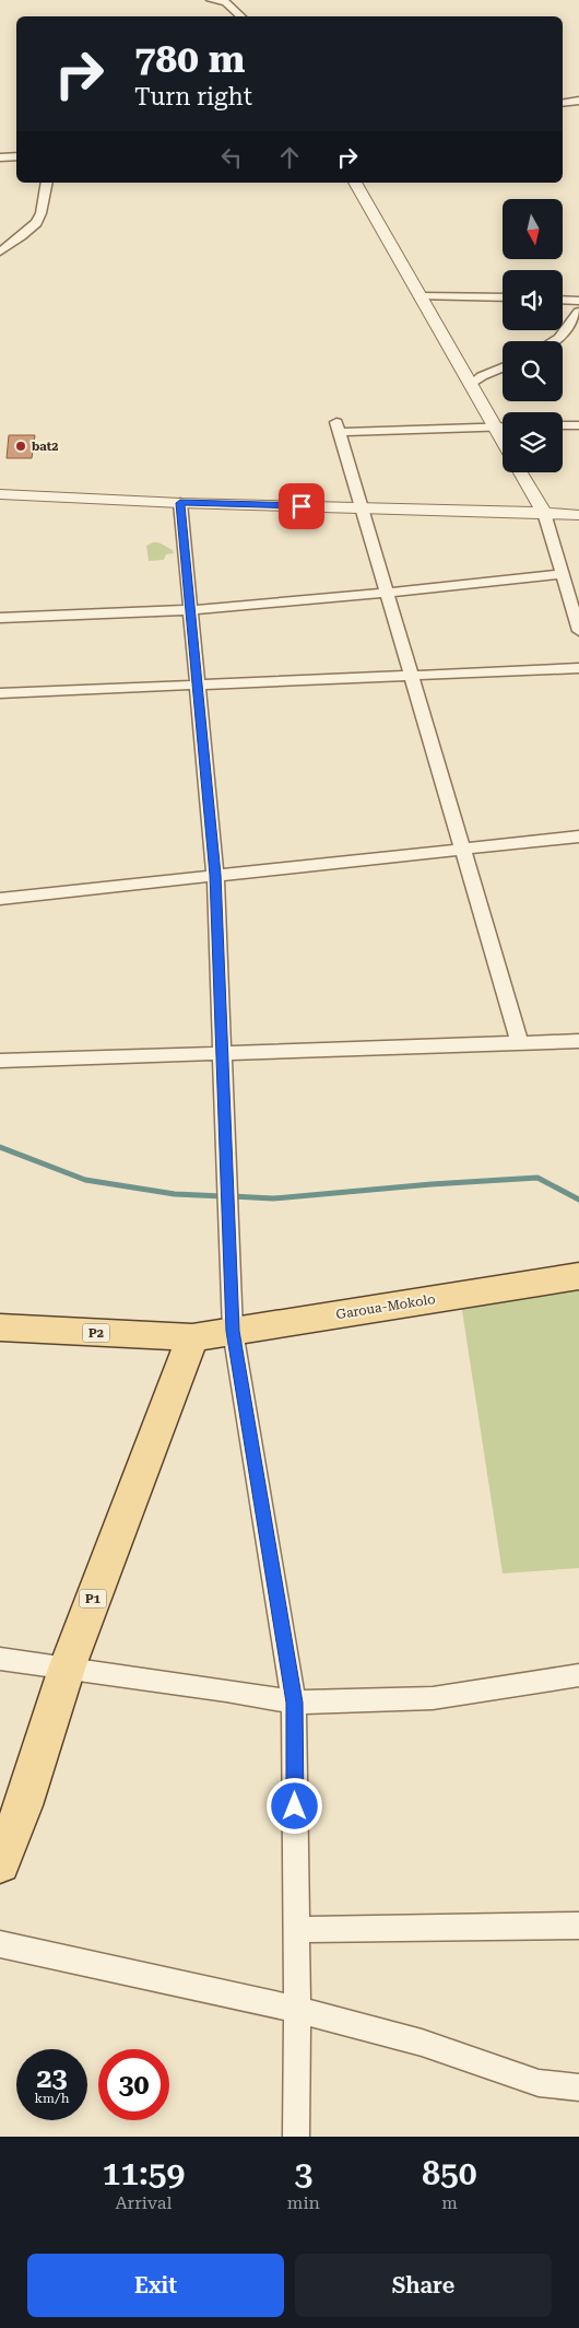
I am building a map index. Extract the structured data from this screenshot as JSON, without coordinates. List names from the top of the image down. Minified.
{"streets":{"main road":["Garoua-Mokolo","P2","P1"]},"crossings":[["Garoua-Mokolo","P2"],["Garoua-Mokolo","P1"],["P2","P1"]],"places":["bat2"],"north":"bottom","page":{"turn":["780 m","Turn right"],"speed":"23 km/h","limit":"30","eta":["11:59","Arrival","3","min","850","m"],"buttons":["Exit","Share"]}}
